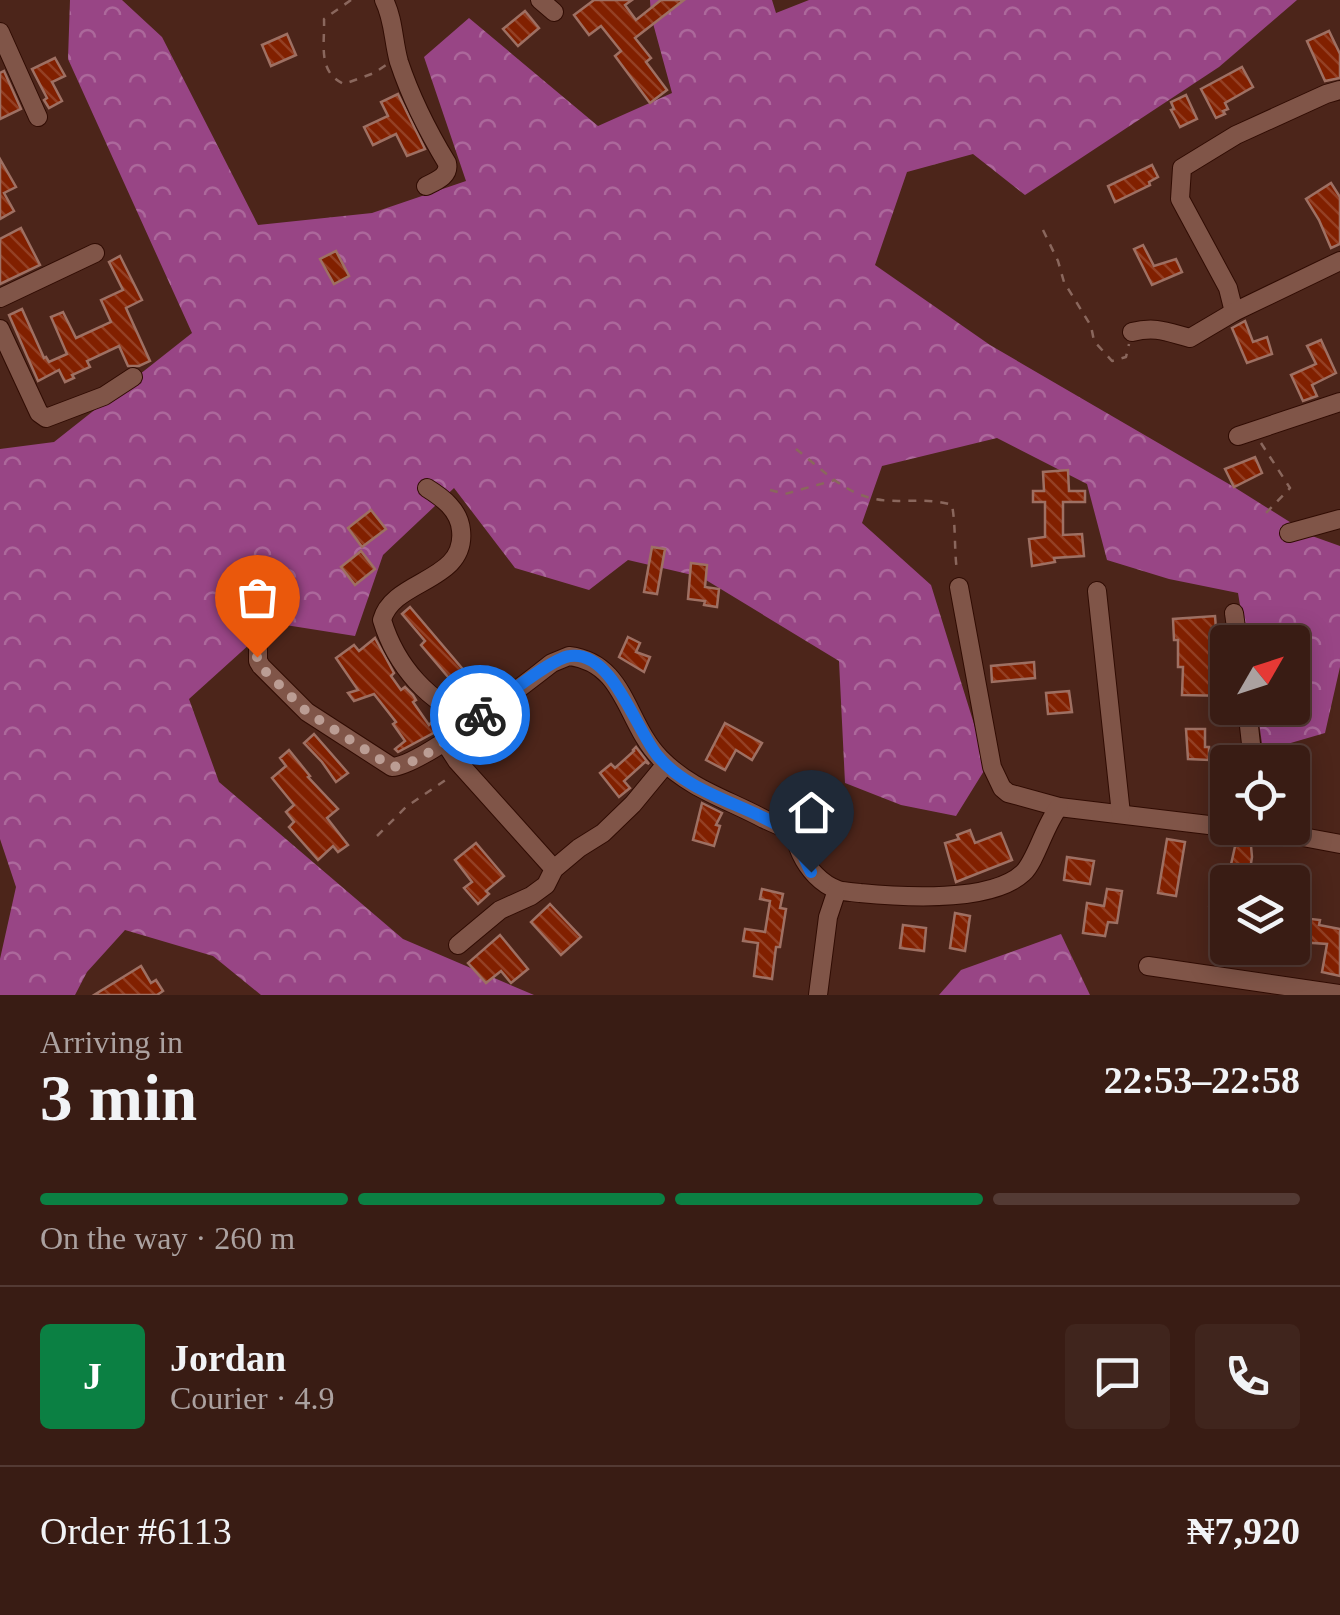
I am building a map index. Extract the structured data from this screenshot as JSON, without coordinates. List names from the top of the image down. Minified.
{"north":"top right","page":{"heading":["3 min","Arriving in","22:53–22:58"],"panel":["Jordan","Courier · 4.9","Order #6113","₦7,920"],"bar":"On the way · 260 m","round":"J"}}
